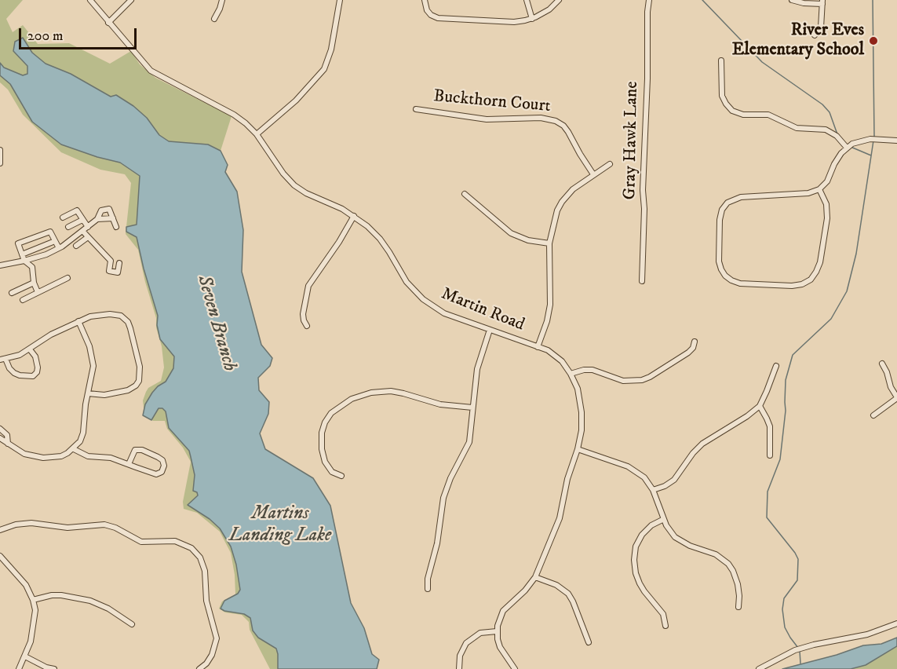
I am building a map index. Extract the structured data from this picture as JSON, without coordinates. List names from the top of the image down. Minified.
{"streets":{"street":["Buckthorn Court","Gray Hawk Lane","Martin Road"]},"water":["Seven Branch","Martins Landing Lake"],"places":["River Eves Elementary School"],"scale_bar":"200 m"}
